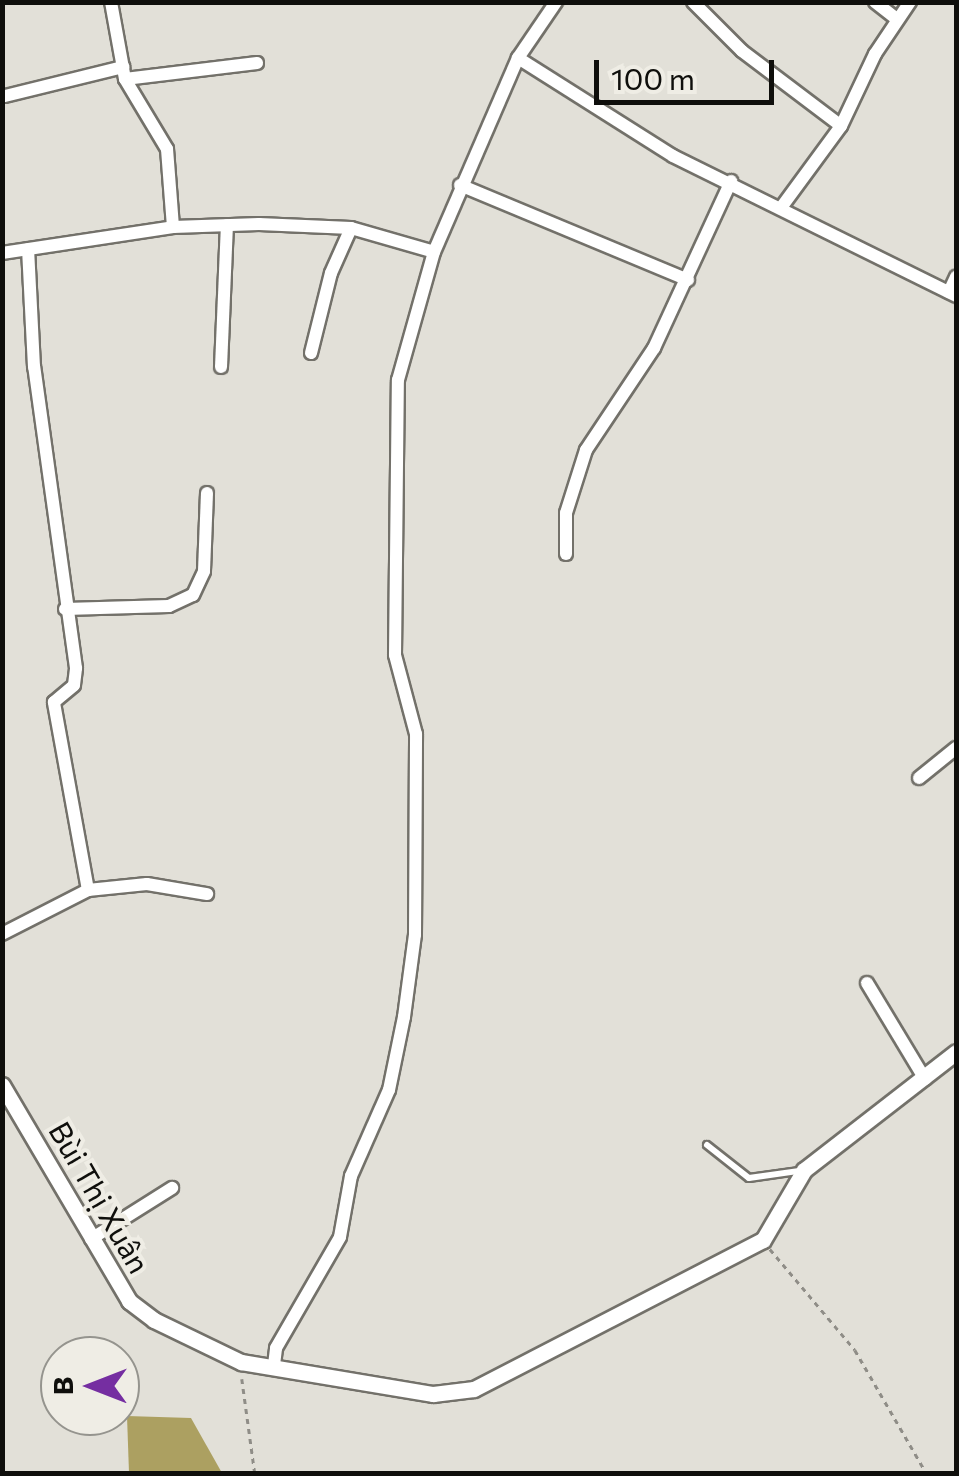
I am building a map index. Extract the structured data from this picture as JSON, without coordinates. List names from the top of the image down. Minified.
{"streets":{"street":["Bùi Thị Xuân"]},"scale_bar":"100 m","north":"left"}
